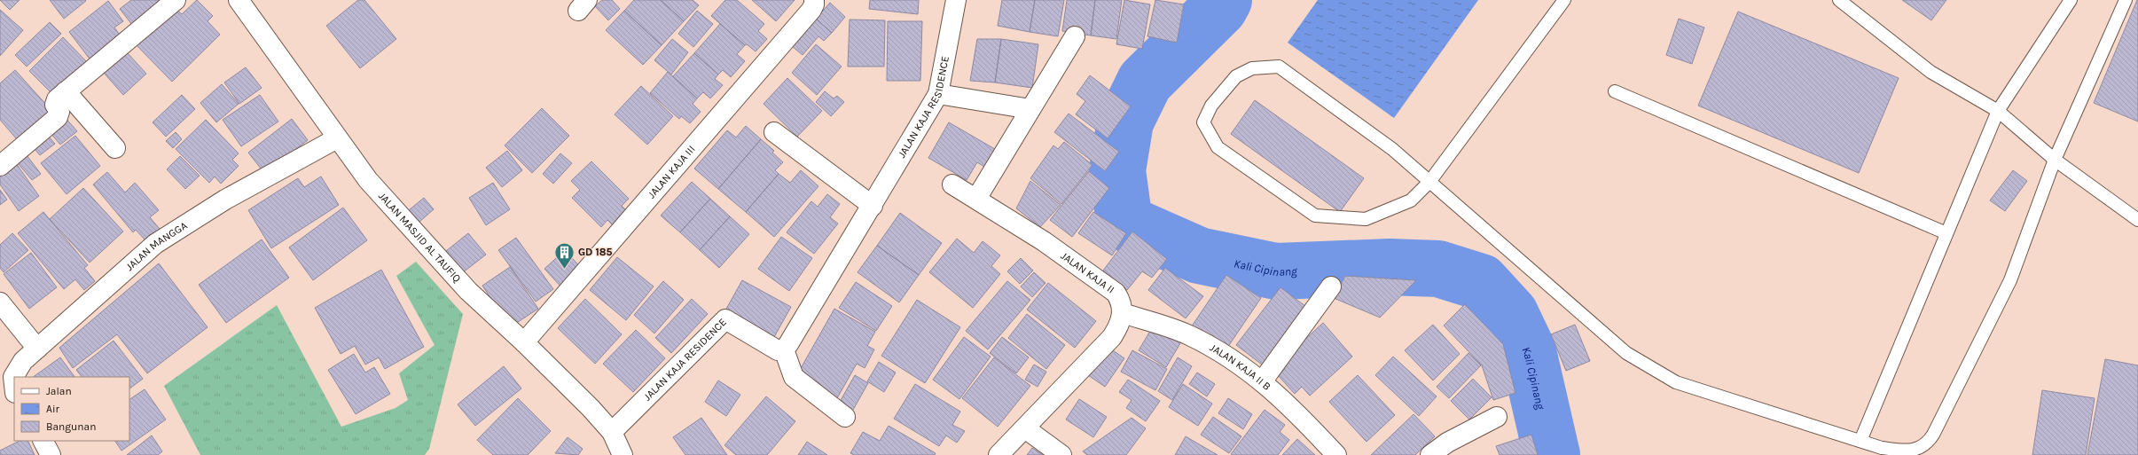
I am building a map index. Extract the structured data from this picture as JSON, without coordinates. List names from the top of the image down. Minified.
{"streets":{"street":["JALAN KAJA RESIDENCE","JALAN KAJA III","JALAN MASJID AL TAUFIQ","JALAN MANGGA","JALAN KAJA II","JALAN KAJA II B"]},"crossings":[["JALAN KAJA RESIDENCE","JALAN MASJID AL TAUFIQ"],["JALAN KAJA III","JALAN MASJID AL TAUFIQ"],["JALAN MASJID AL TAUFIQ","JALAN MANGGA"],["JALAN KAJA II","JALAN KAJA II B"]],"water":["Kali Cipinang"],"places":{"building":["GD 185"]},"legend":["Jalan","Air","Bangunan"]}
